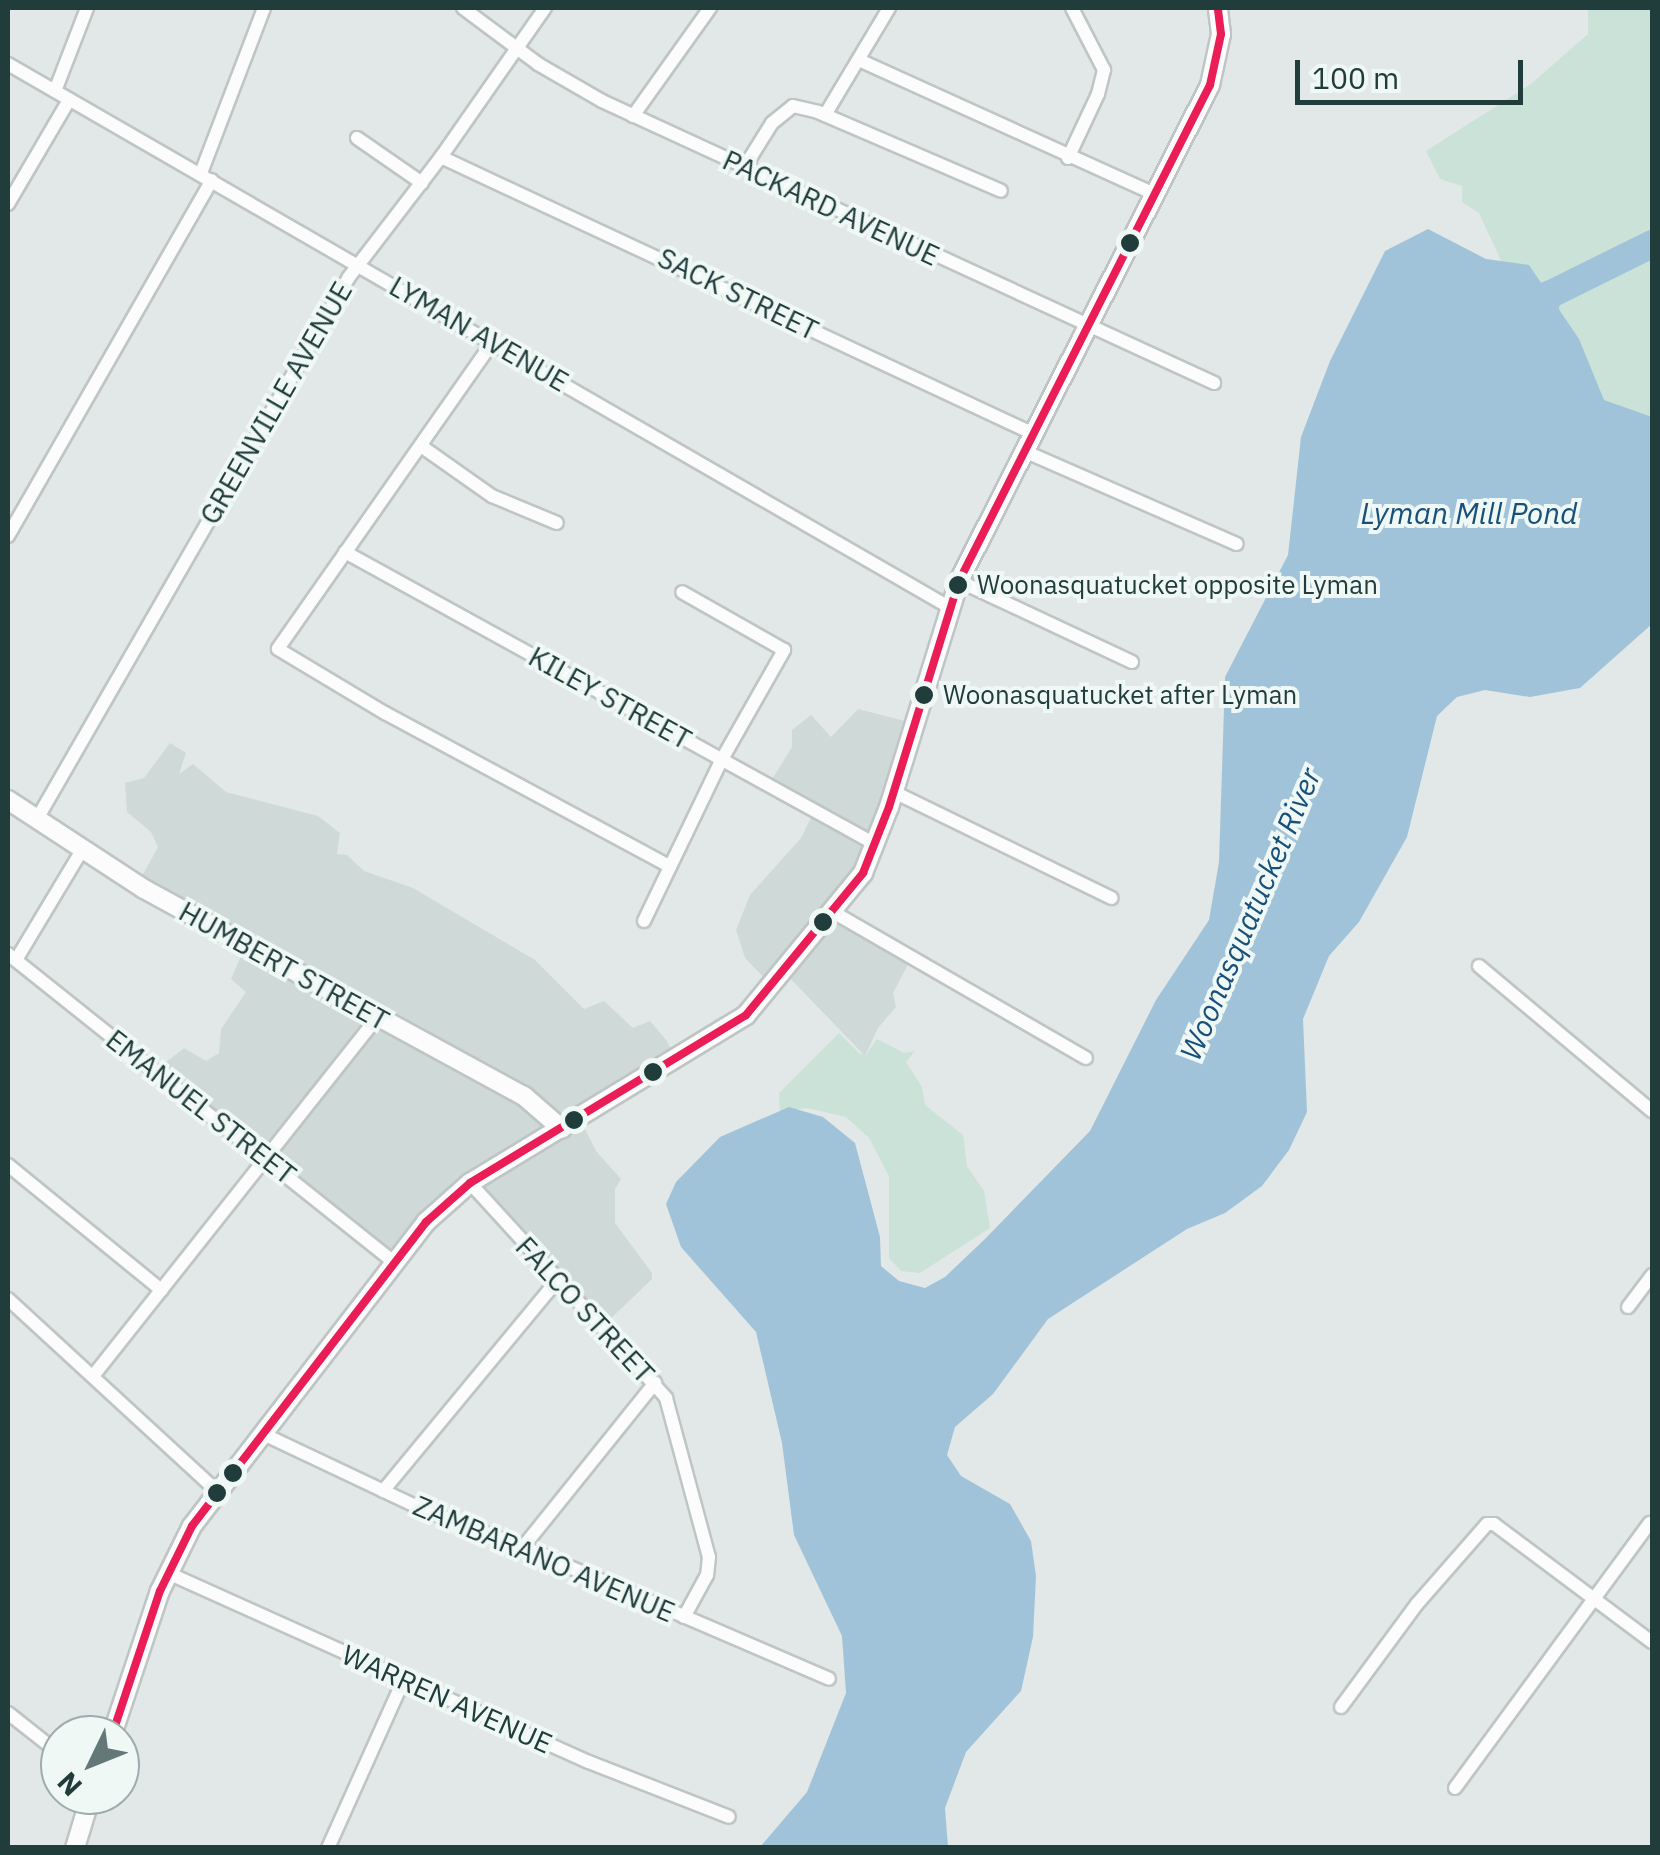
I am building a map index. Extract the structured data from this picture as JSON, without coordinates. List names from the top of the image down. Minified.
{"streets":{"street":["PACKARD AVENUE","SACK STREET","LYMAN AVENUE","GREENVILLE AVENUE","KILEY STREET","HUMBERT STREET","EMANUEL STREET","FALCO STREET","ZAMBARANO AVENUE","WARREN AVENUE"]},"crossings":[["PACKARD AVENUE","GREENVILLE AVENUE"],["SACK STREET","GREENVILLE AVENUE"],["LYMAN AVENUE","GREENVILLE AVENUE"],["GREENVILLE AVENUE","HUMBERT STREET"],["FALCO STREET","ZAMBARANO AVENUE"]],"water":["Lyman Mill Pond","Woonasquatucket River"],"places":["Woonasquatucket opposite Lyman","Woonasquatucket after Lyman"],"scale_bar":"100 m","north":"bottom left"}
